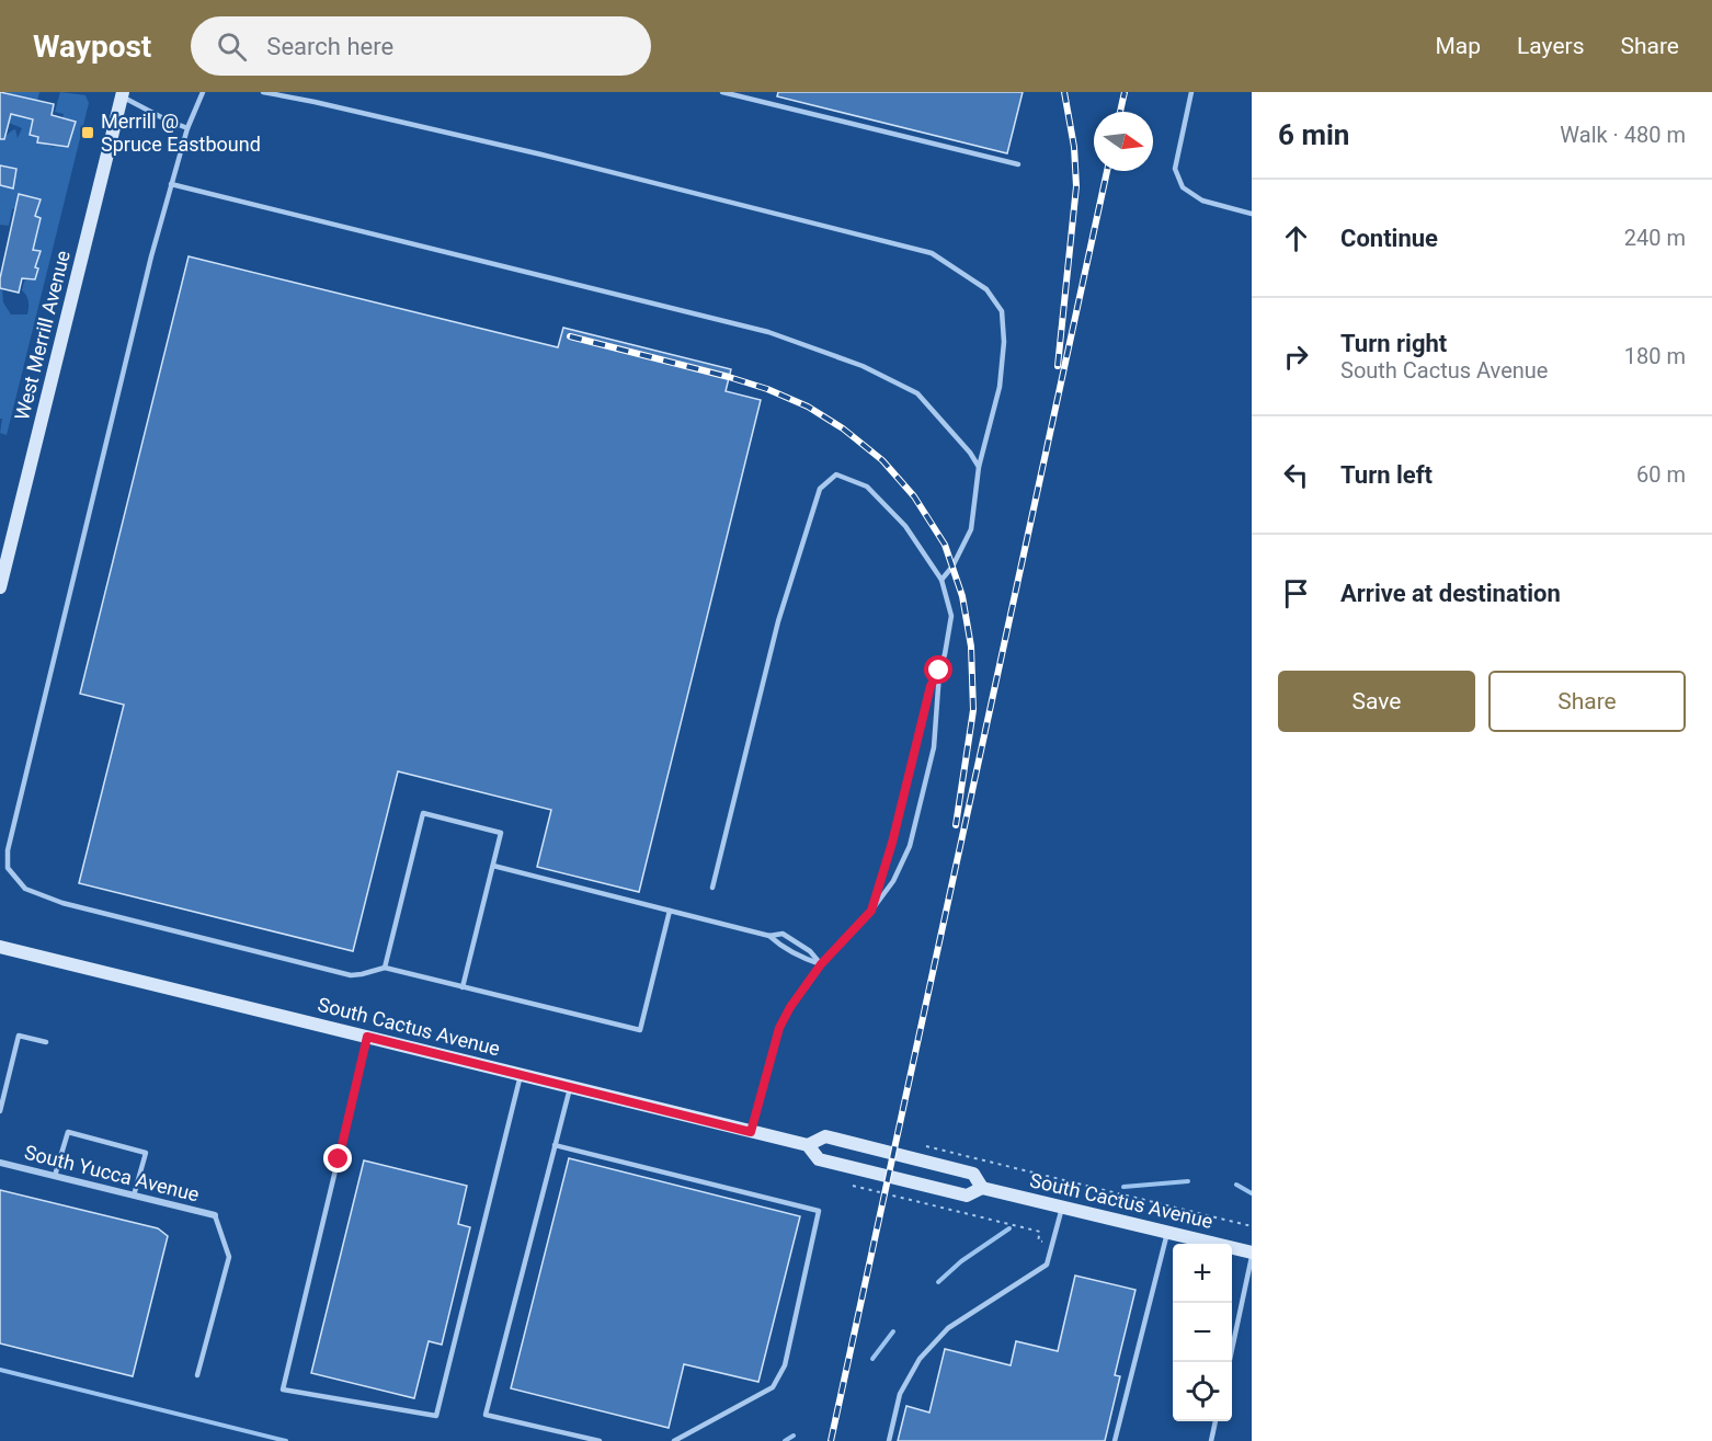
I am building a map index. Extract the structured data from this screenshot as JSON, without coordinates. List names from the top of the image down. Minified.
{"streets":{"main road":["West Merrill Avenue","South Cactus Avenue"],"street":["South Yucca Avenue"]},"places":{"transit":["Merrill @ Spruce Eastbound"]},"north":"right","page":{"header":"Waypost","search":"Search here","nav":["Map","Layers","Share"],"heading":["6 min","Walk · 480 m"],"list":[["Continue","240 m"],["Turn right","South Cactus Avenue","180 m"],["Turn left","60 m"],"Arrive at destination"],"buttons":["Save","Share"],"map_buttons":["+","−"]}}
